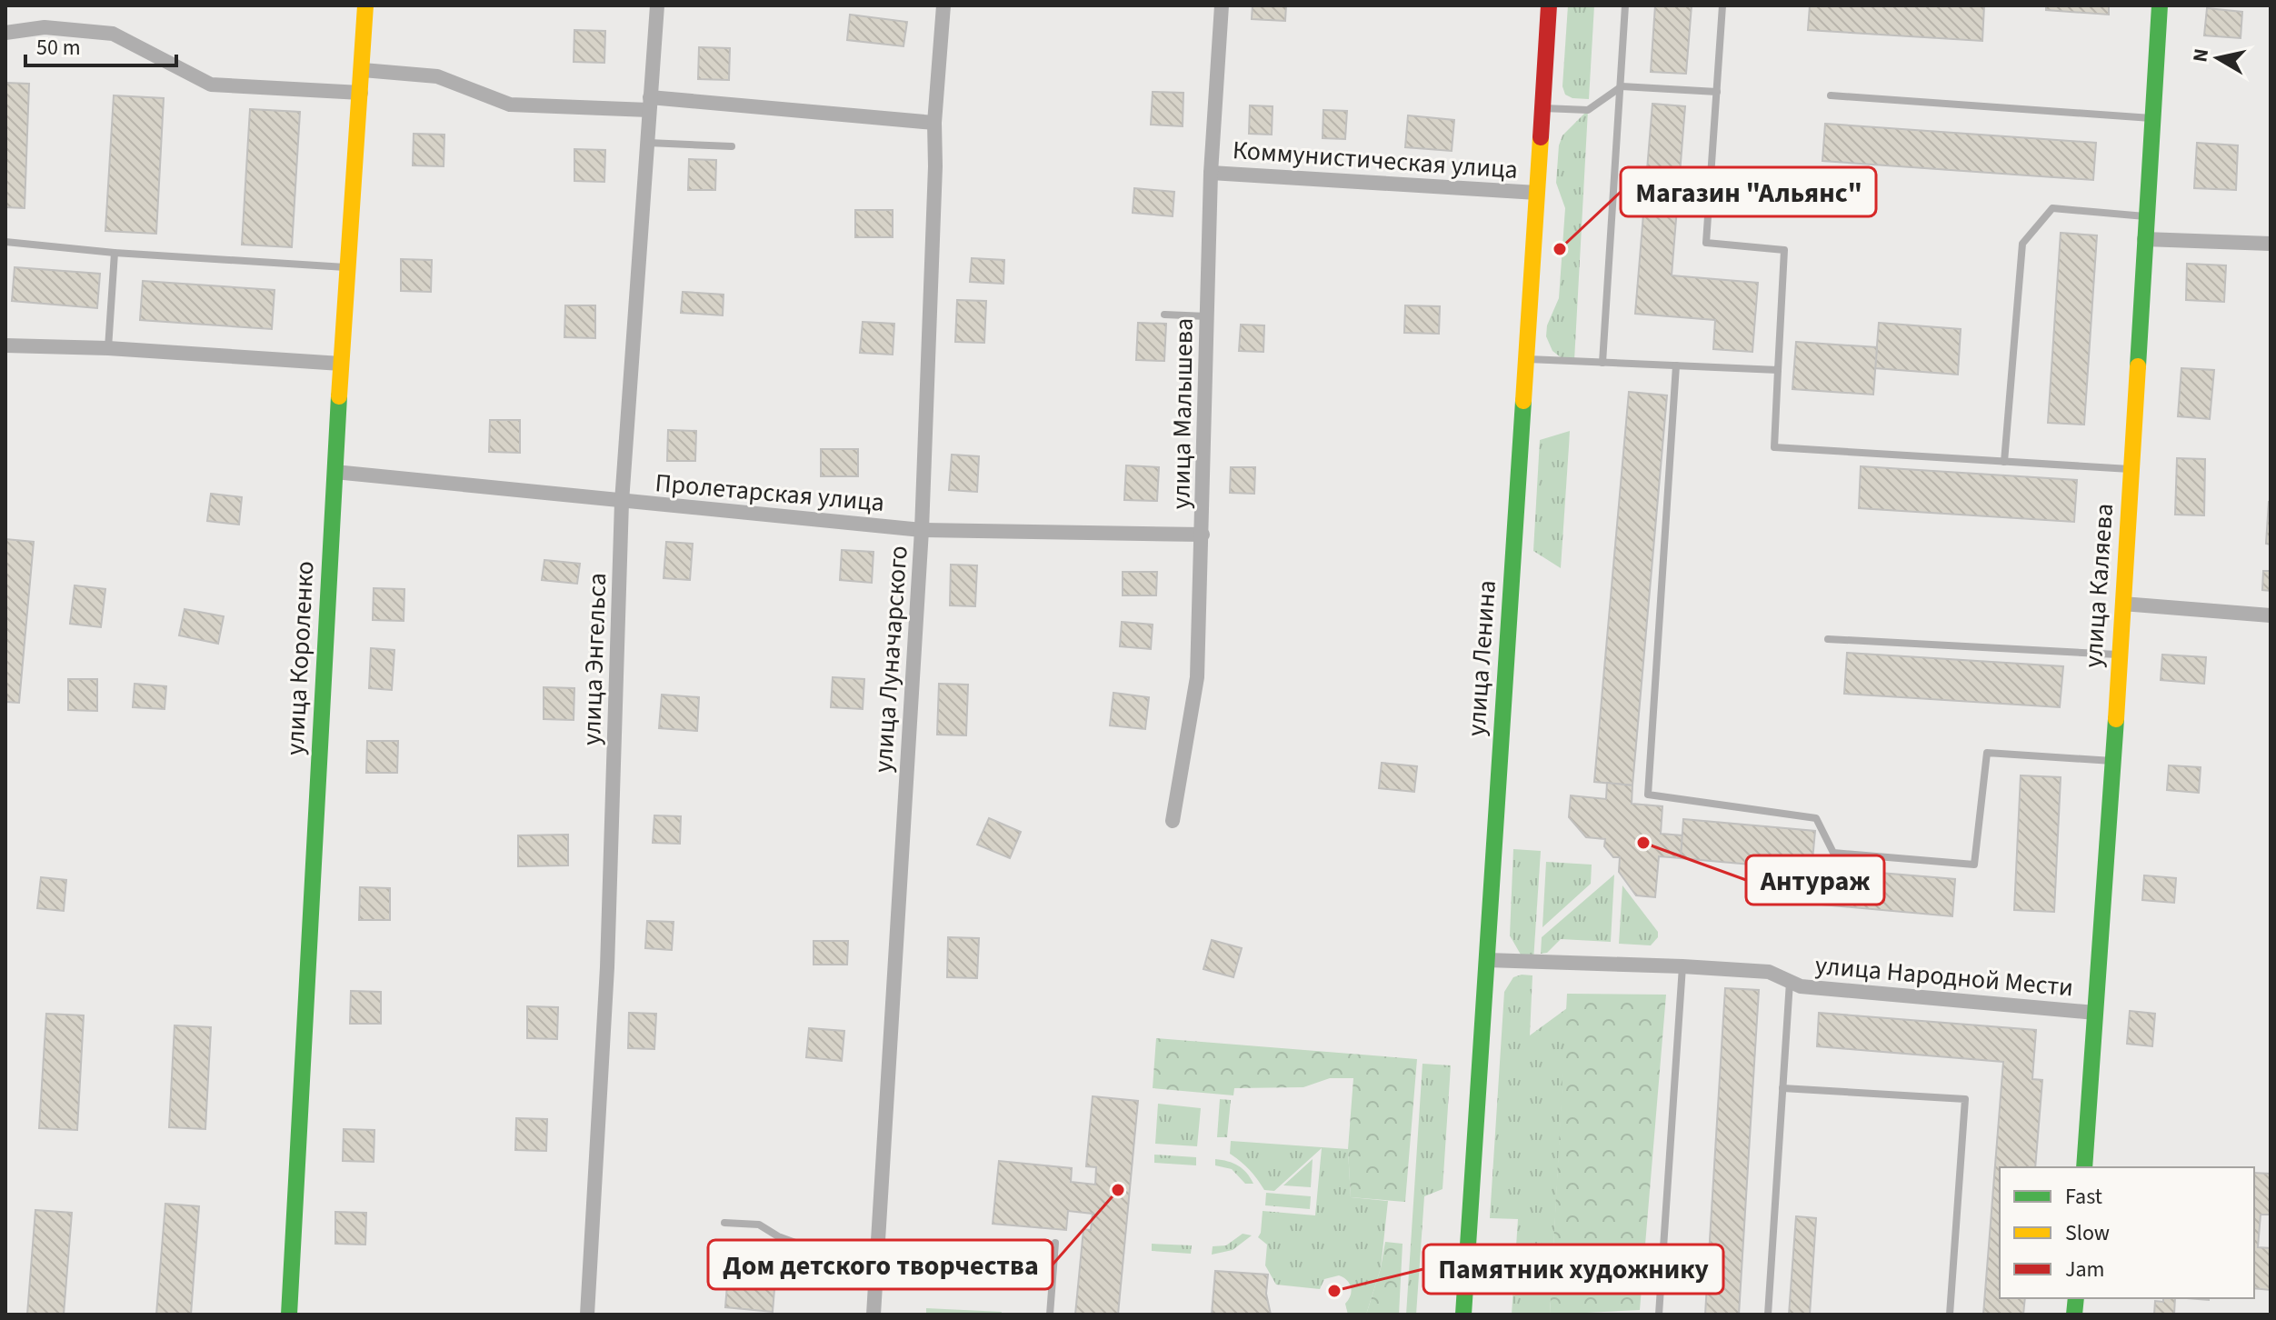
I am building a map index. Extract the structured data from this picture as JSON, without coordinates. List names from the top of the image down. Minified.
{"streets":{"street":["Коммунистическая улица","улица Малышева","Пролетарская улица","улица Каляева","улица Короленко","улица Ленина","улица Энгельса","улица Луначарского","улица Народной Мести"]},"crossings":[["Коммунистическая улица","улица Малышева"],["Коммунистическая улица","улица Ленина"],["улица Малышева","Пролетарская улица"],["Пролетарская улица","улица Короленко"],["Пролетарская улица","улица Энгельса"],["Пролетарская улица","улица Луначарского"],["улица Каляева","улица Народной Мести"],["улица Ленина","улица Народной Мести"]],"places":["Магазин \"Альянс\"","Антураж","Дом детского творчества","Памятник художнику"],"legend":["Fast","Slow","Jam"],"scale_bar":"50 m","north":"left"}
